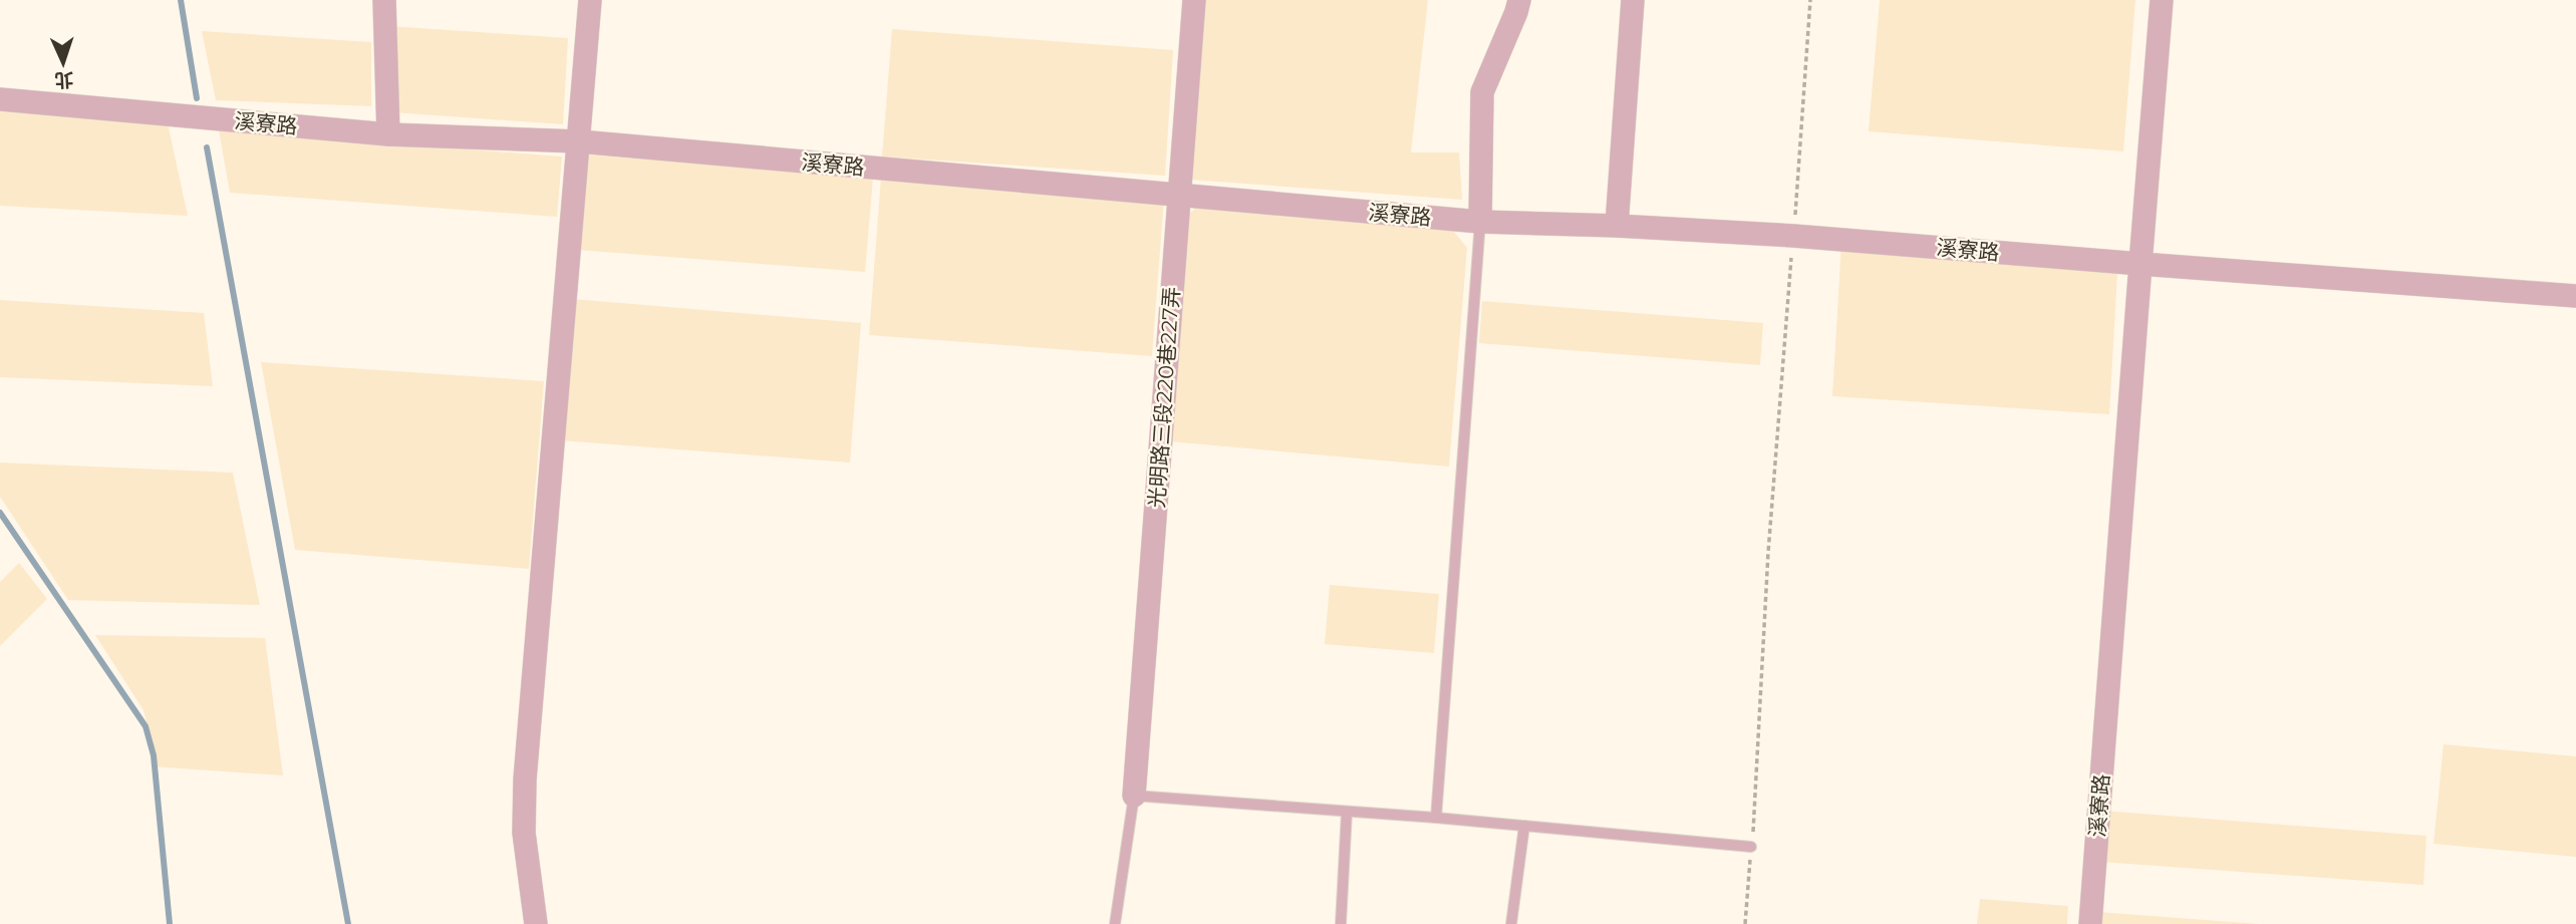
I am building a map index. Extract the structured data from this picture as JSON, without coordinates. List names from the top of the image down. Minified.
{"streets":{"street":["溪寮路","光明路三段220巷227弄"]},"crossings":[["溪寮路","光明路三段220巷227弄"]],"north":"bottom"}
